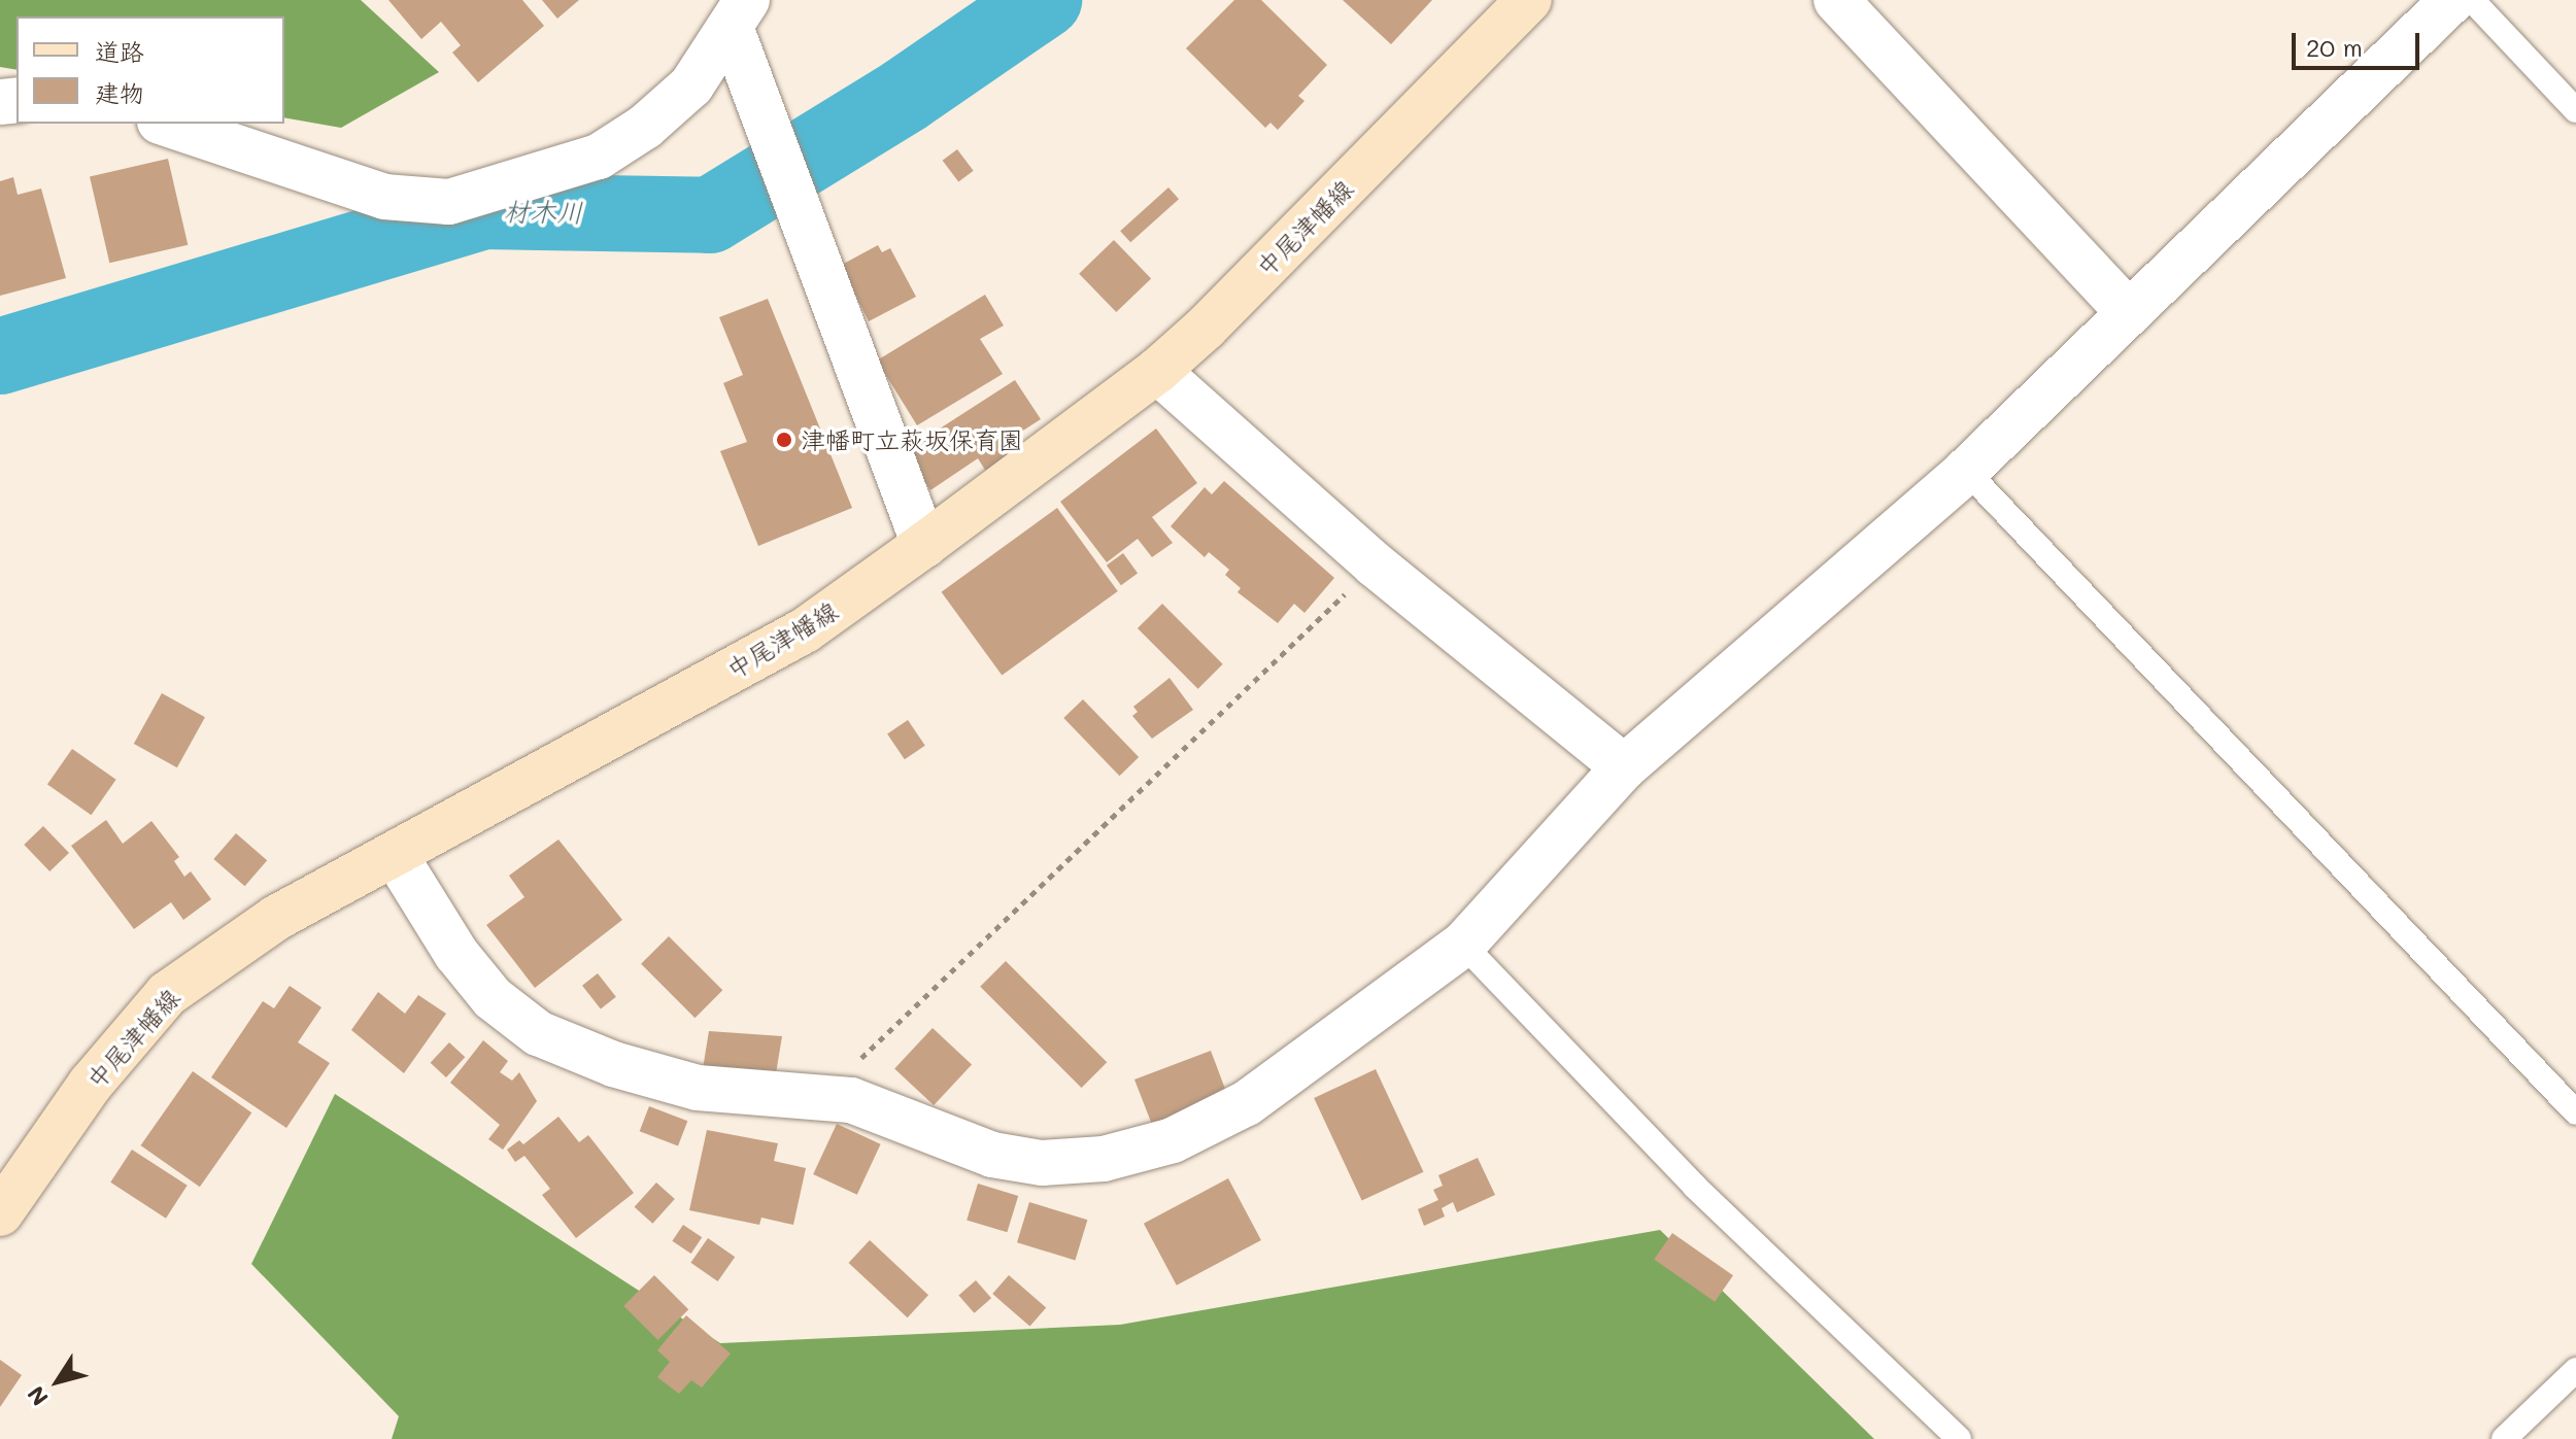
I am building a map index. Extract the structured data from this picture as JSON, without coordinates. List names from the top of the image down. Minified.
{"streets":{"main road":["中尾津幡線"]},"water":["材木川"],"places":["津幡町立萩坂保育園"],"legend":["道路","建物"],"scale_bar":"20 m","north":"bottom left"}
